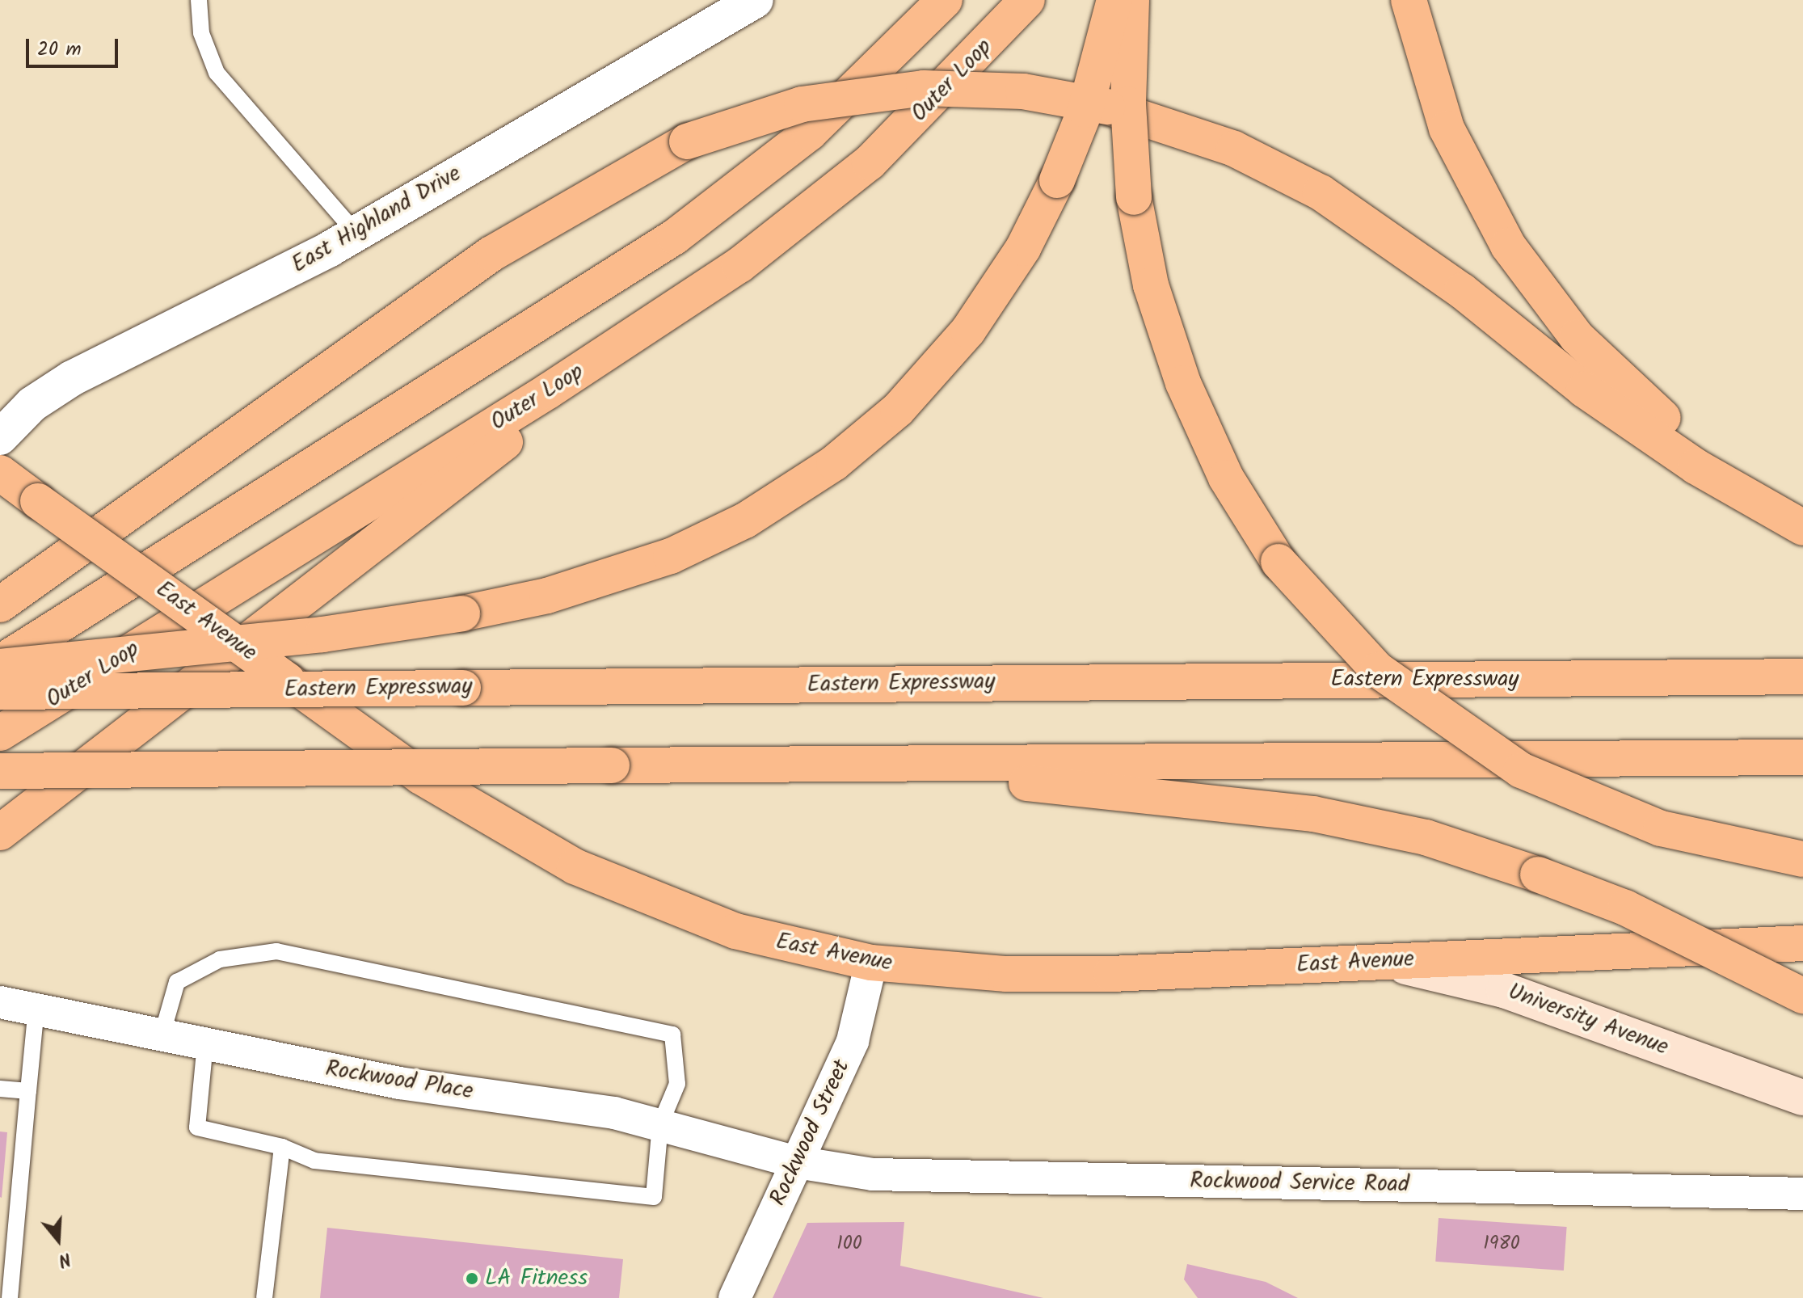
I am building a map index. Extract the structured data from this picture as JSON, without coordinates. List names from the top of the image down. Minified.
{"streets":{"main road":["Outer Loop","East Avenue","Eastern Expressway","University Avenue"],"street":["East Highland Drive","Rockwood Place","Rockwood Street","Rockwood Service Road"]},"crossings":[["East Avenue","University Avenue"],["East Avenue","Rockwood Street"],["Rockwood Place","Rockwood Street"],["Rockwood Place","Rockwood Service Road"],["Rockwood Street","Rockwood Service Road"]],"places":["LA Fitness"],"house_numbers":["100","1980"],"scale_bar":"20 m","north":"bottom"}
